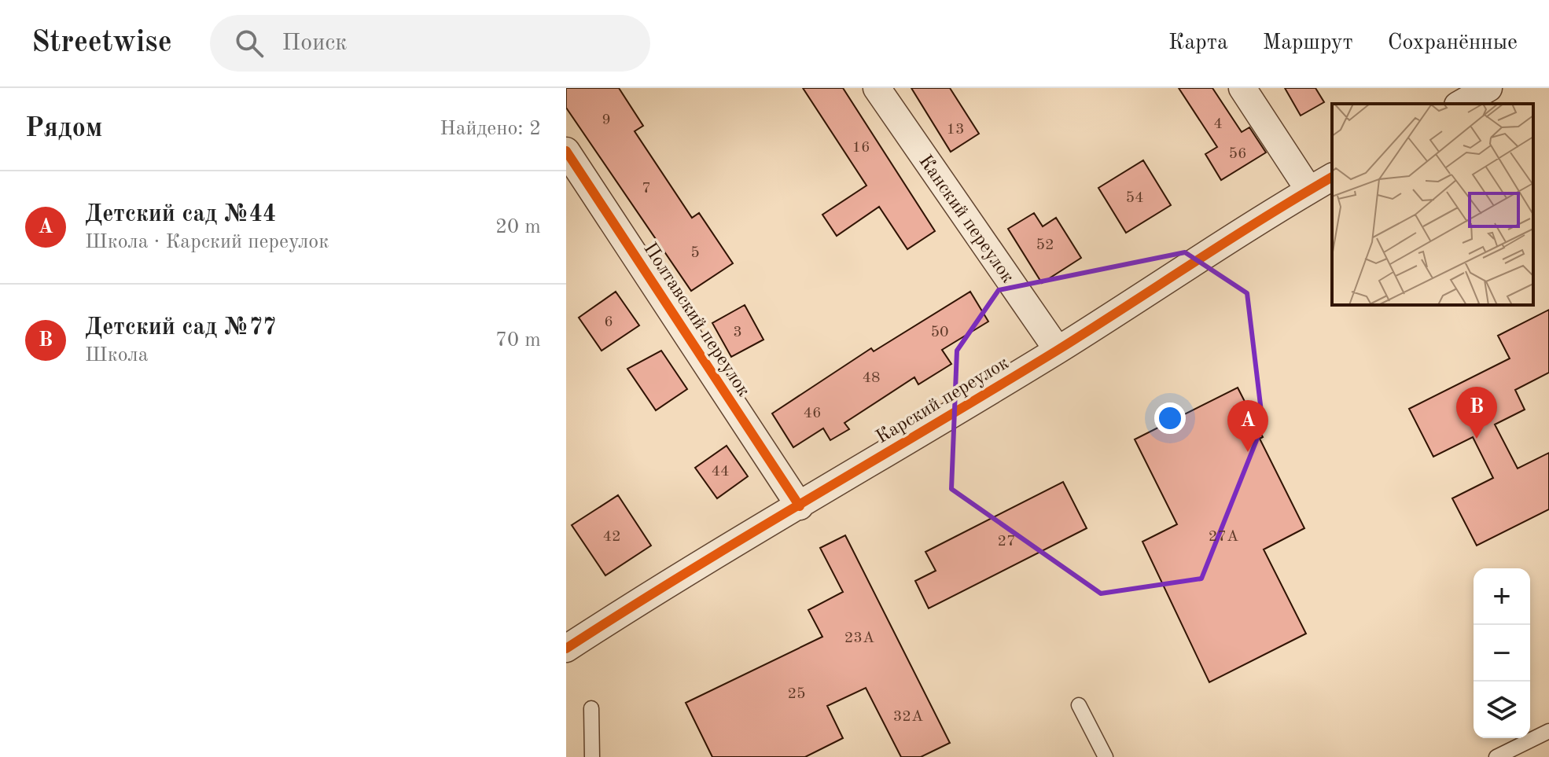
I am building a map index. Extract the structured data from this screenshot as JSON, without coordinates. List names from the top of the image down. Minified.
{"streets":{"street":["Канский переулок","Полтавский переулок","Карский переулок"]},"crossings":[["Канский переулок","Карский переулок"],["Полтавский переулок","Карский переулок"]],"house_numbers":["9","4","13","16","56","7","54","52","5","6","3","50","48","46","44","42","27А","27","23А","25","32А"],"page":{"header":"Streetwise","search":"Поиск","nav":["Карта","Маршрут","Сохранённые"],"heading":["Рядом","Найдено: 2"],"list":[{"mark":"A","name":"Детский сад №44","note":"Школа · Карский переулок","value":"20 m"},{"mark":"B","name":"Детский сад №77","note":"Школа","value":"70 m"}],"pins":["B","A"],"map_buttons":["+","−"]}}
